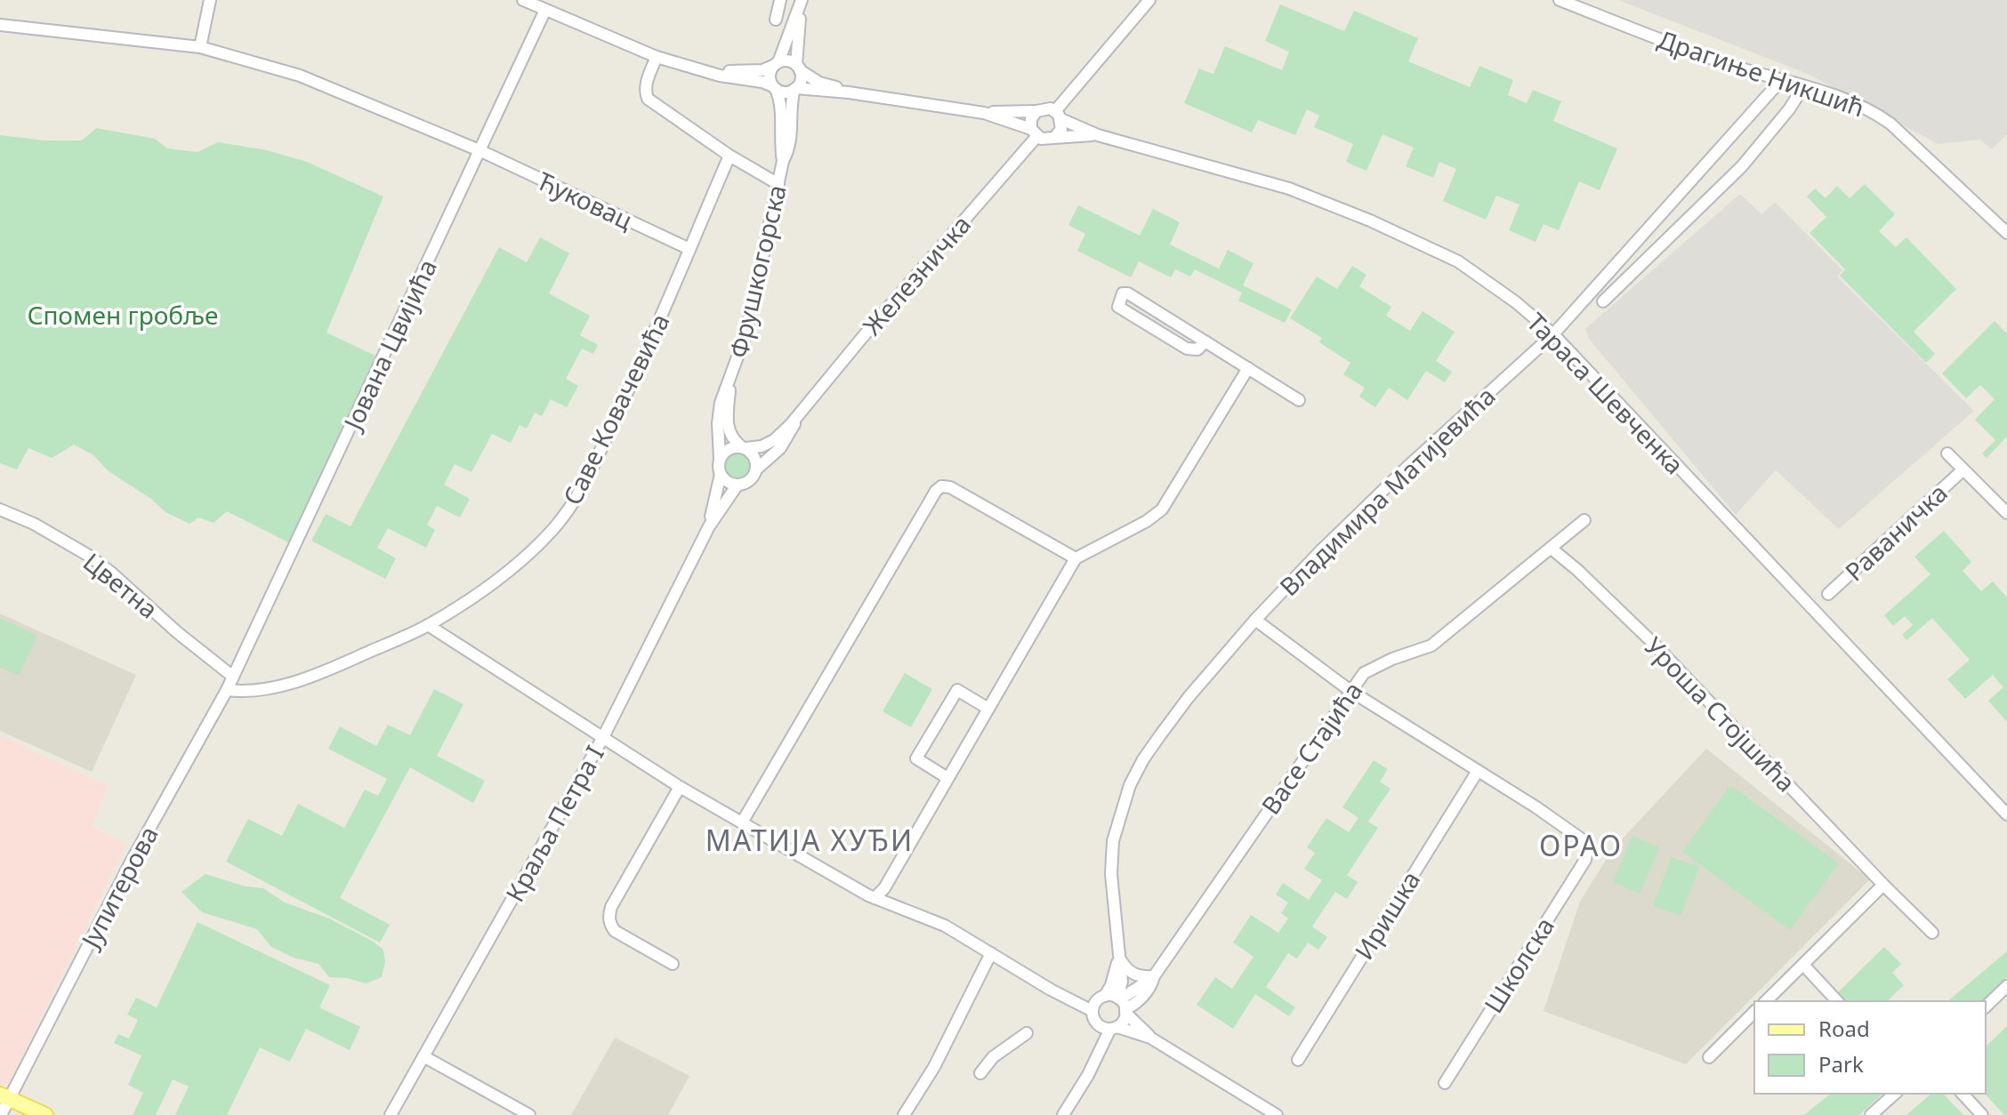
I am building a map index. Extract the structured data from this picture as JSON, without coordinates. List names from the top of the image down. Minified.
{"streets":{"street":["Драгиње Никшић","Ћуковац","Фрушкогорска","Железничка","Јована Цвијића","Тараса Шевченка","Саве Ковачевића","Владимира Матијевића","Раваничка","Цветна","Уроша Стојшића","Васе Стајића","Краља Петра I","Јупитерова","Иришка","Школска"]},"crossings":[["Драгиње Никшић","Владимира Матијевића"],["Ћуковац","Јована Цвијића"],["Ћуковац","Саве Ковачевића"],["Фрушкогорска","Железничка"],["Фрушкогорска","Краља Петра I"],["Железничка","Тараса Шевченка"],["Железничка","Краља Петра I"],["Јована Цвијића","Цветна"],["Јована Цвијића","Јупитерова"],["Тараса Шевченка","Владимира Матијевића"],["Саве Ковачевића","Јупитерова"],["Владимира Матијевића","Васе Стајића"],["Цветна","Јупитерова"],["Уроша Стојшића","Васе Стајића"],["Иришка","Школска"]],"districts":["МАТИЈА ХУЂИ","ОРАО"],"parks":["Спомен гробље"],"legend":["Road","Park"]}
